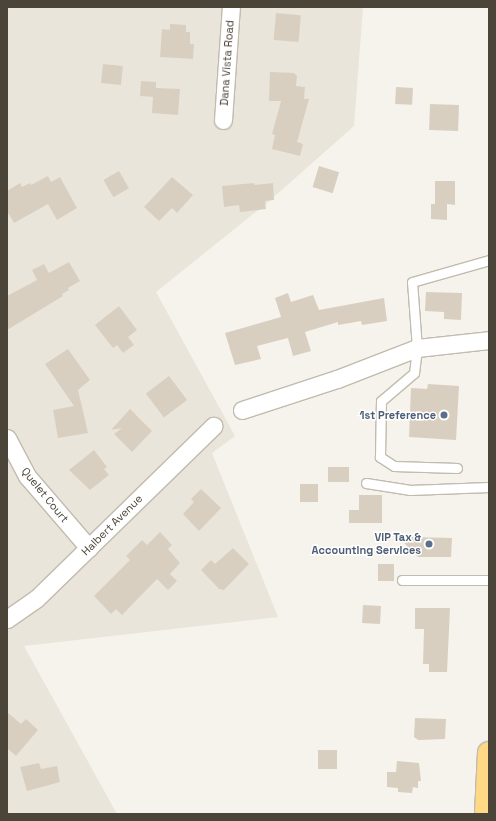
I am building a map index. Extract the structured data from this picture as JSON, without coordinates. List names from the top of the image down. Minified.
{"streets":{"street":["Dana Vista Road","Quelet Court","Halbert Avenue"]},"crossings":[["Quelet Court","Halbert Avenue"]],"places":["1st Preference","VIP Tax & Accounting Services"]}
